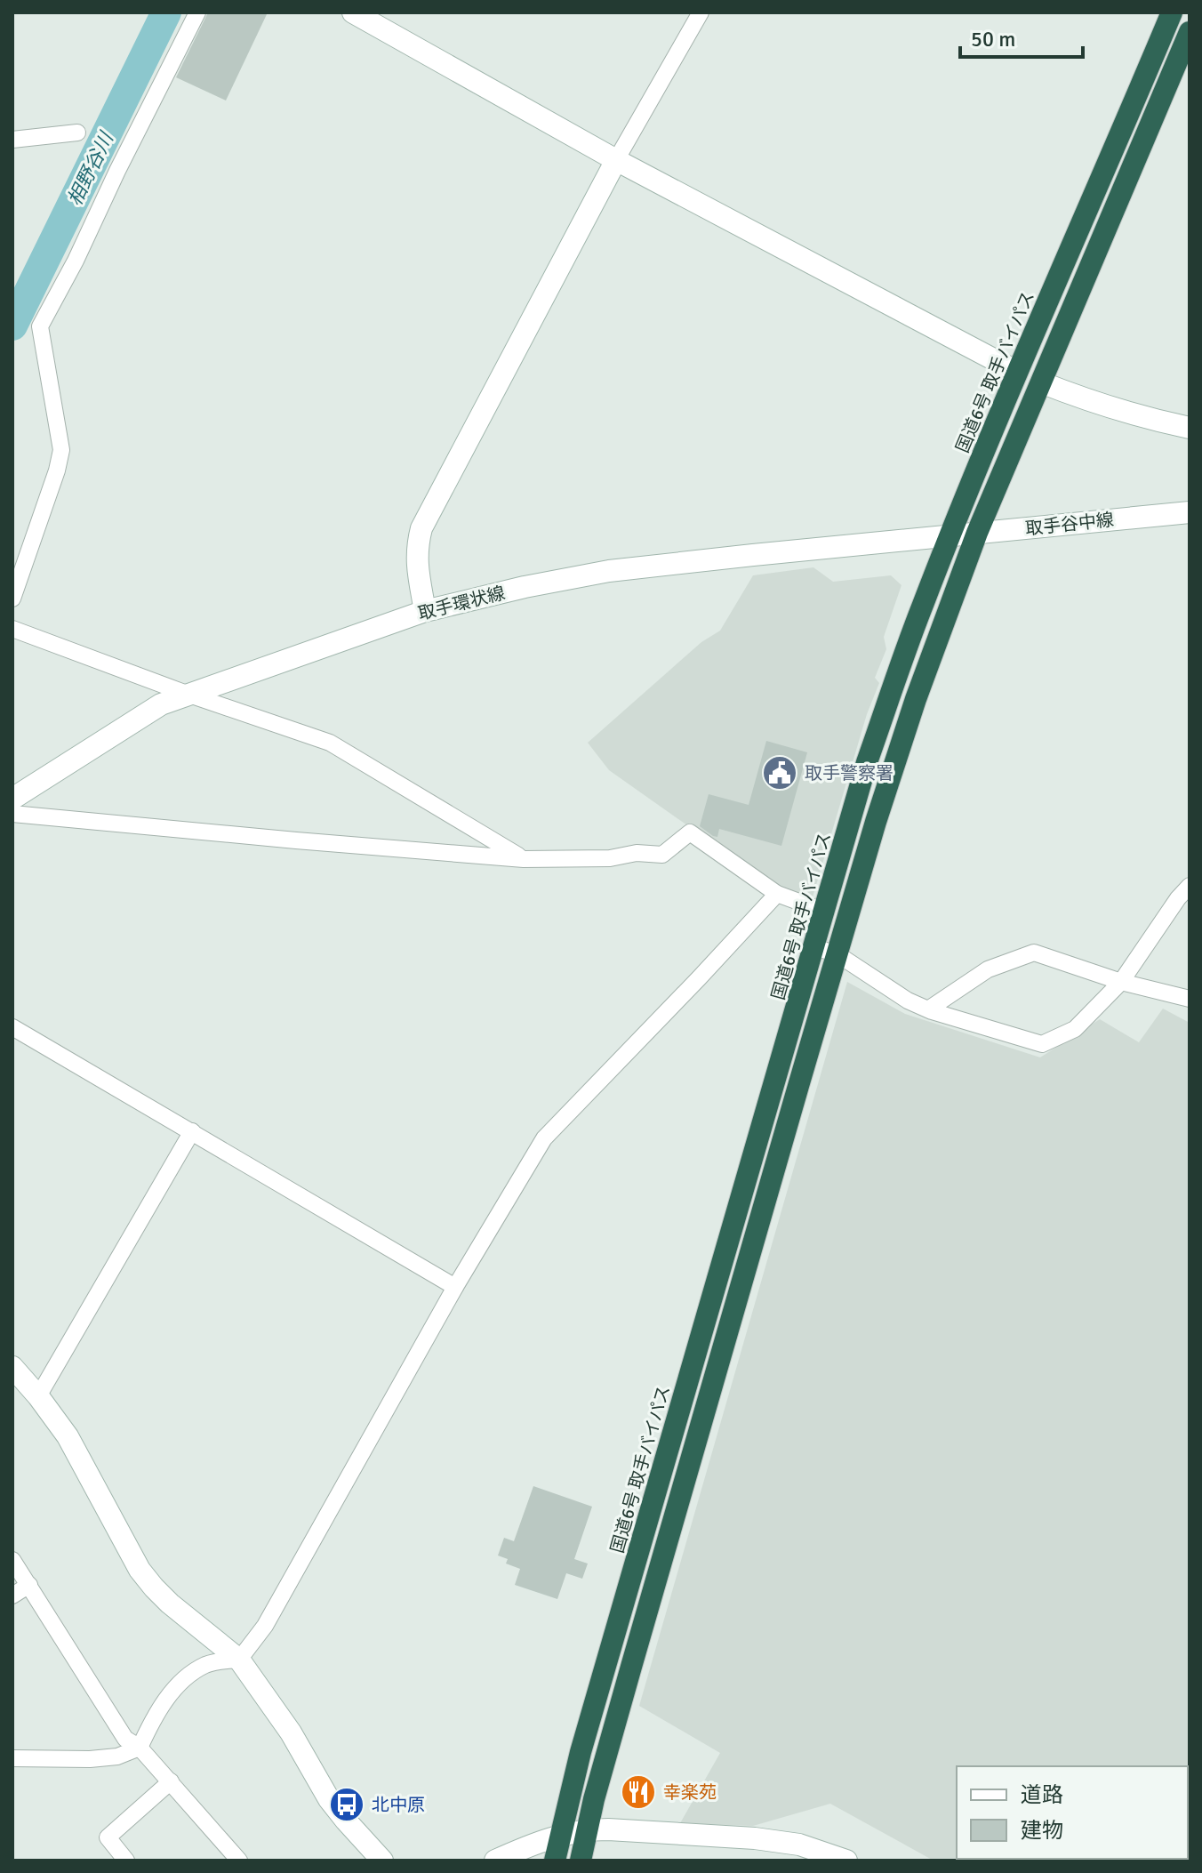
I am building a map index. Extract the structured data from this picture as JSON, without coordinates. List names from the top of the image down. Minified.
{"streets":{"highway":["国道6号 取手バイパス"],"street":["取手谷中線","取手環状線"]},"crossings":[["国道6号 取手バイパス","取手谷中線"],["国道6号 取手バイパス","取手環状線"],["取手谷中線","取手環状線"]],"water":["相野谷川"],"places":{"public building":["取手警察署"],"restaurant":["幸楽苑"],"bus stop":["北中原"]},"legend":["道路","建物"],"scale_bar":"50 m"}
